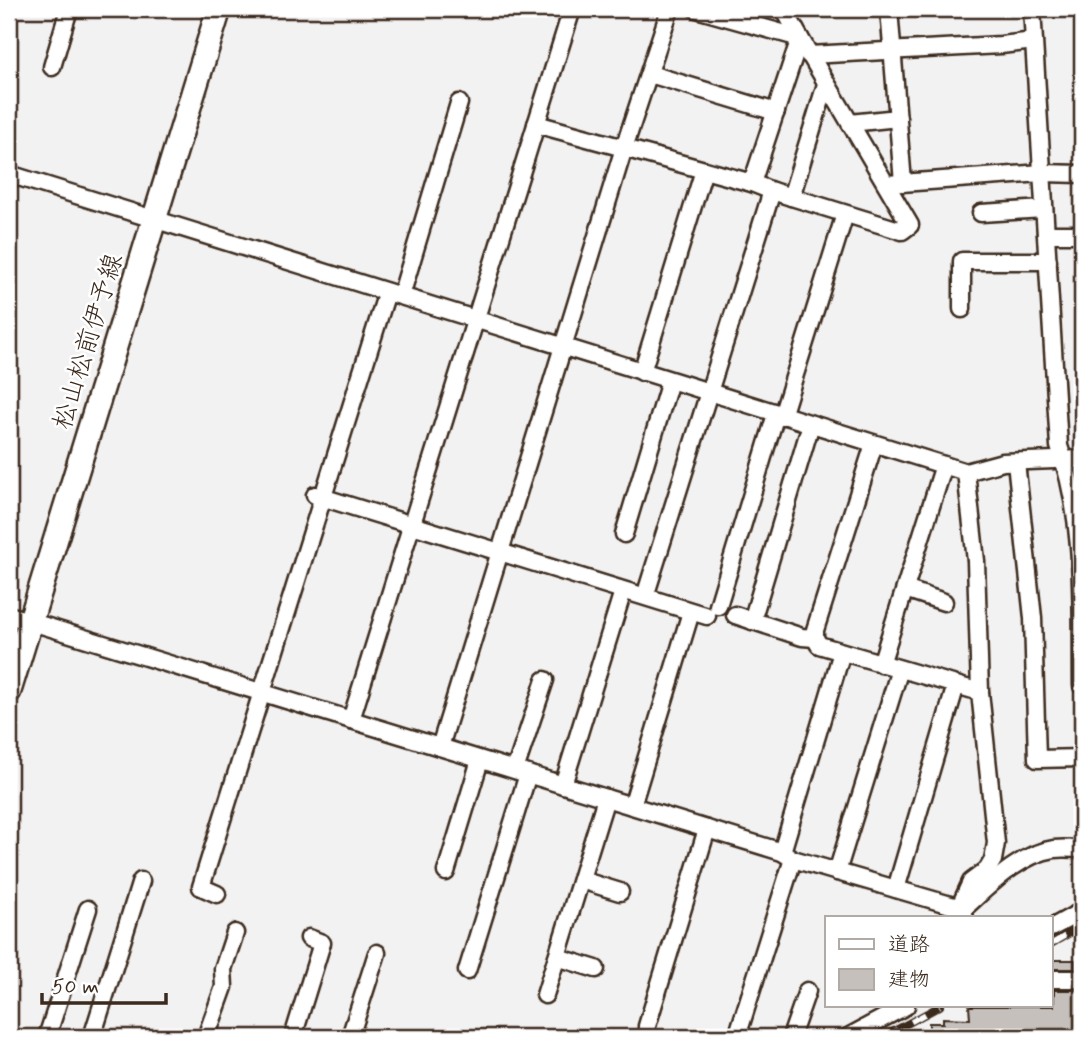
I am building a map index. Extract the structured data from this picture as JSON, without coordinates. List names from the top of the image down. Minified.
{"streets":{"main road":["松山松前伊予線"]},"legend":["道路","建物"],"scale_bar":"50 m"}
